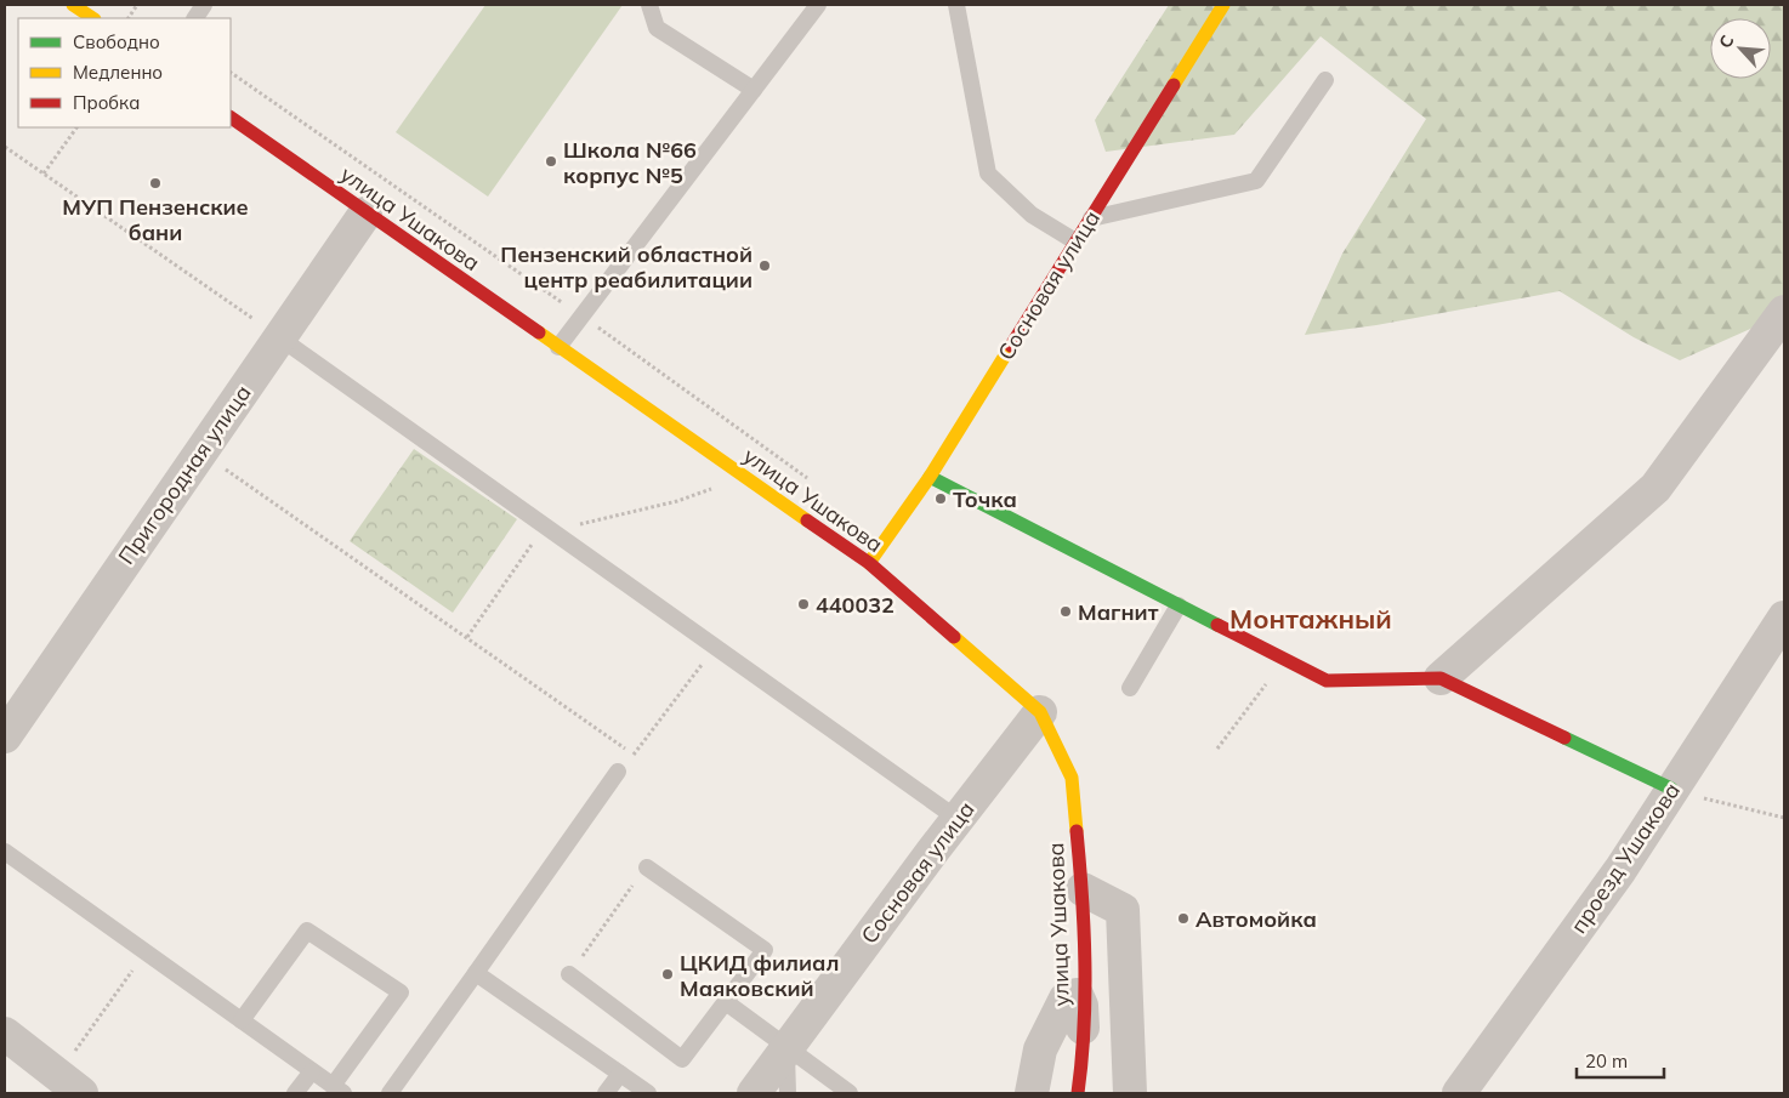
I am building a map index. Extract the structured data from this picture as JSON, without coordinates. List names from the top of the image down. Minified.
{"streets":{"street":["улица Ушакова","Сосновая улица","Пригородная улица","проезд Ушакова"]},"crossings":[["улица Ушакова","Сосновая улица"],["улица Ушакова","Пригородная улица"]],"districts":["Монтажный"],"places":["Школа №66 корпус №5","МУП Пензенские бани","Пензенский областной центр реабилитации","Точка","440032","Магнит","Автомойка","ЦКИД филиал Маяковский"],"legend":["Свободно","Медленно","Пробка"],"scale_bar":"20 m","north":"top left"}
